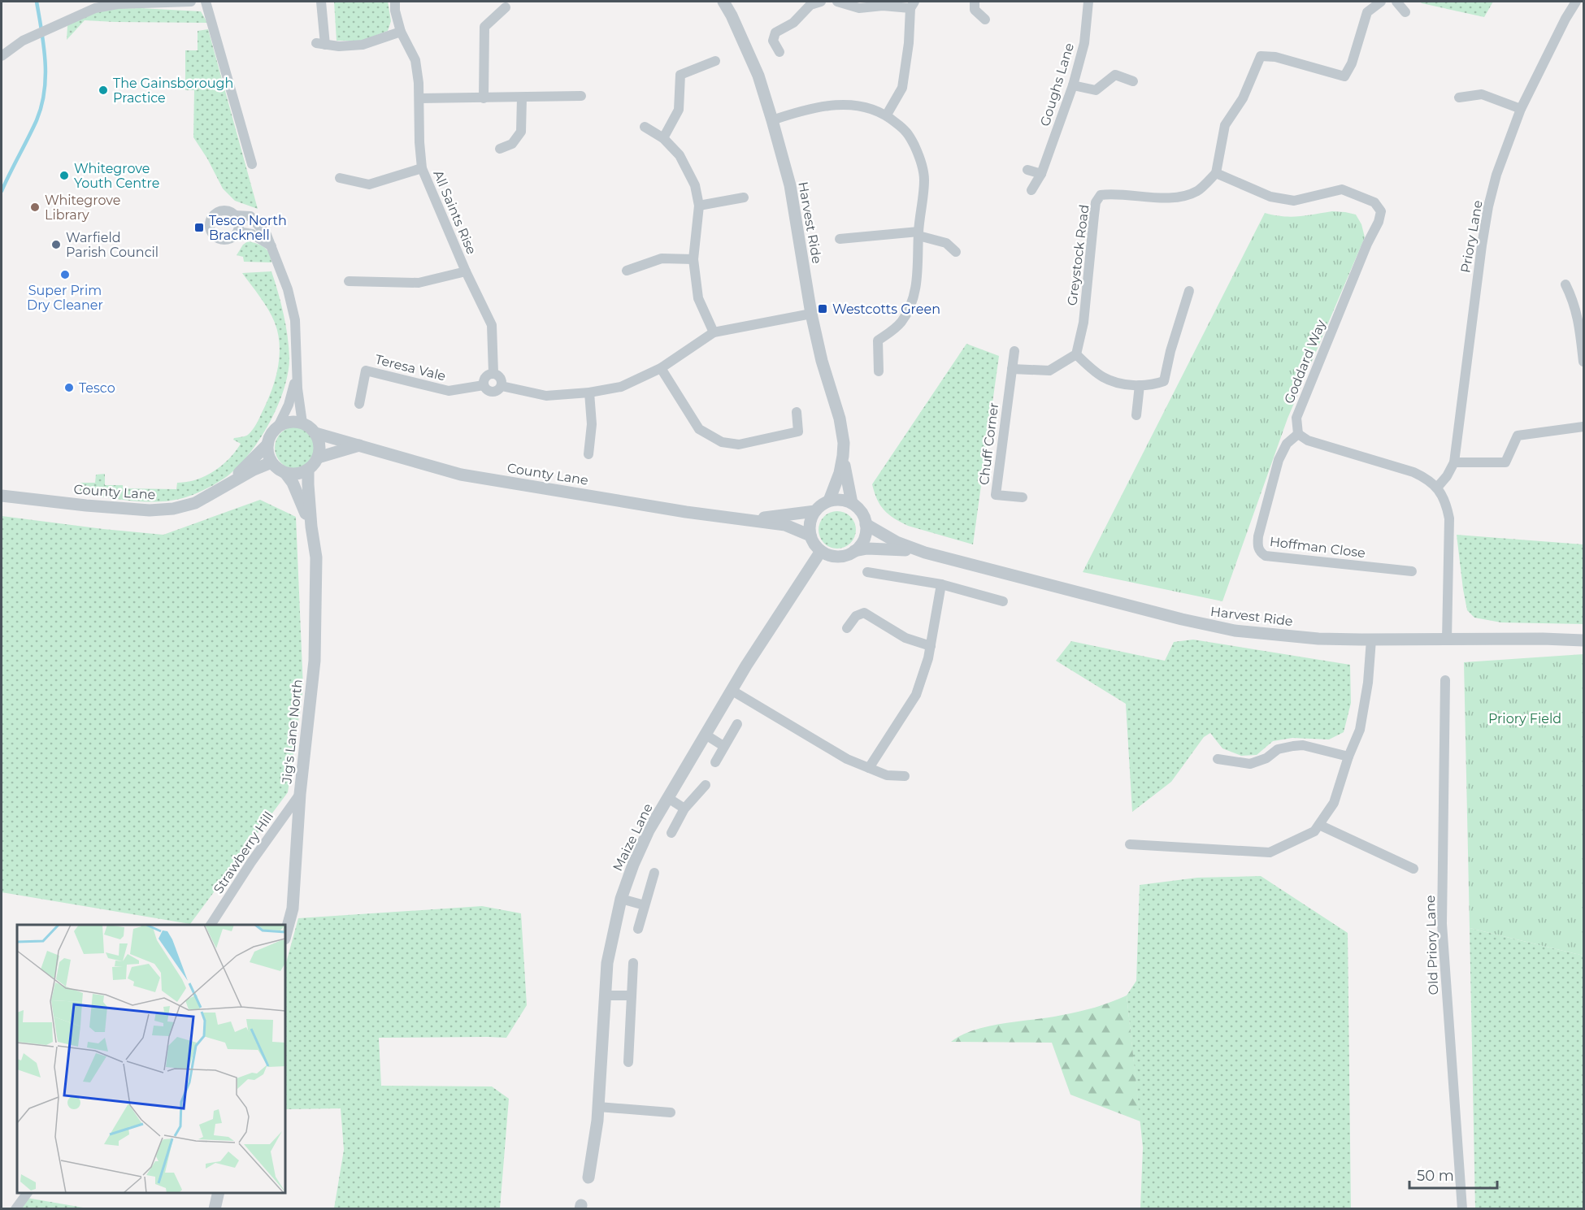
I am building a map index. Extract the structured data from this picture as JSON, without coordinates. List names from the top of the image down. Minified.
{"streets":{"street":["Goughs Lane","All Saints Rise","Harvest Ride","Priory Lane","Greystock Road","Goddard Way","Teresa Vale","Chuff Corner","County Lane","Hoffman Close","Jig's Lane North","Maize Lane","Strawberry Hill","Old Priory Lane"]},"crossings":[["All Saints Rise","Teresa Vale"],["Harvest Ride","County Lane"],["Harvest Ride","Maize Lane"],["Greystock Road","Goddard Way"],["Goddard Way","Hoffman Close"],["County Lane","Jig's Lane North"],["County Lane","Maize Lane"],["Jig's Lane North","Strawberry Hill"]],"parks":["Priory Field"],"places":{"other":["The Gainsborough Practice","Whitegrove Youth Centre","Whitegrove Library","Warfield Parish Council","Super Prim Dry Cleaner","Tesco"],"transit":["Tesco North Bracknell","Westcotts Green"]},"scale_bar":"50 m"}
